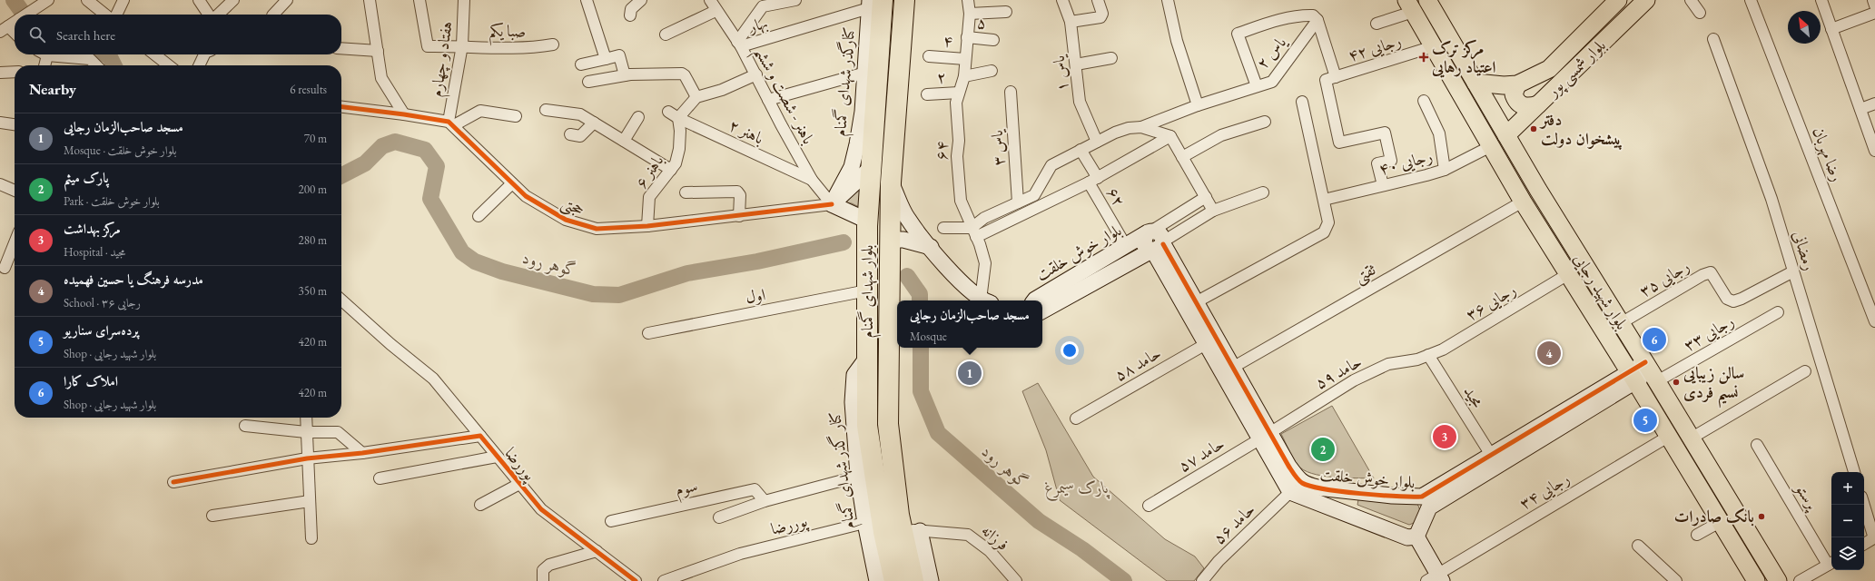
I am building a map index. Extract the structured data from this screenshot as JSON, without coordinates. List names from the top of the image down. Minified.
{"streets":{"highway":["بلوار شهدای گمنام"],"main road":["بلوار شمسی پور","بلوار شهید رجایی"],"street":["۵","بهار","صبا یکم","۴","رجایی ۴۲","یاس ۲","هفتاد و چهارم","یاس ۱","۲","کنارگذر شهدای گمنام","باهنر - شصت و ششم","باهنر ۲","یاس ۳","۶۴","رضا مهربان","رجایی ۴۰","باهنر ۶","۶۲","حجتی","رمضانی","بلوار خوش خلقت","ثقتی","رجایی ۳۵","اول","رجایی ۳۶","رجایی ۳۳","حامد ۵۸","حامد ۵۹","مجید","حامد ۵۷","پوررضا","کنار گذر شهدای گمنام","سوم","رجایی ۳۴","پرستو","حامد ۵۶","فرزانه"]},"crossings":[["۵","۶۴"],["بهار","باهنر - شصت و ششم"],["بهار","بلوار شهدای گمنام"],["صبا یکم","هفتاد و چهارم"],["۴","۶۴"],["رجایی ۴۲","بلوار شهید رجایی"],["هفتاد و چهارم","حجتی"],["بلوار شمسی پور","بلوار شهید رجایی"],["۲","۶۴"],["کنارگذر شهدای گمنام","باهنر - شصت و ششم"],["کنارگذر شهدای گمنام","حجتی"],["کنارگذر شهدای گمنام","بلوار شهدای گمنام"],["باهنر - شصت و ششم","باهنر ۲"],["باهنر - شصت و ششم","حجتی"],["باهنر ۲","باهنر ۶"],["رجایی ۴۰","بلوار شهید رجایی"],["باهنر ۶","حجتی"],["۶۲","بلوار خوش خلقت"],["رمضانی","رجایی ۳۵"],["بلوار خوش خلقت","ثقتی"],["بلوار خوش خلقت","بلوار شهید رجایی"],["بلوار خوش خلقت","حامد ۵۸"],["بلوار خوش خلقت","حامد ۵۹"],["بلوار خوش خلقت","مجید"],["بلوار خوش خلقت","حامد ۵۷"],["بلوار خوش خلقت","حامد ۵۶"],["ثقتی","بلوار شهید رجایی"],["رجایی ۳۵","بلوار شهید رجایی"],["بلوار شهدای گمنام","اول"],["بلوار شهدای گمنام","پوررضا"],["بلوار شهدای گمنام","کنار گذر شهدای گمنام"],["بلوار شهدای گمنام","فرزانه"],["بلوار شهید رجایی","رجایی ۳۶"],["بلوار شهید رجایی","رجایی ۳۳"],["بلوار شهید رجایی","رجایی ۳۴"],["رجایی ۳۶","حامد ۵۹"],["رجایی ۳۶","مجید"],["حامد ۵۹","مجید"],["حامد ۵۹","حامد ۵۷"],["پوررضا","کنار گذر شهدای گمنام"],["پوررضا","فرزانه"],["کنار گذر شهدای گمنام","فرزانه"]],"water":["گوهر رود"],"parks":["پارک سیمرغ"],"places":{"health":["مرکز ترک اعتیاد رهایی"],"other":["دفتر پیشخوان دولت","سالن زیبایی نسیم فردی","بانک صادرات"]},"north":"top left","page":{"search":"Search here","heading":["Nearby","6 results"],"list":[{"mark":"1","name":"مسجد صاحب‌الزمان رجایی","note":"Mosque · بلوار خوش خلقت","value":"70 m"},{"mark":"2","name":"پارک میثم","note":"Park · بلوار خوش خلقت","value":"200 m"},{"mark":"3","name":"مرکز بهداشت","note":"Hospital · مجید","value":"280 m"},{"mark":"4","name":"مدرسه فرهنگ یا حسین فهمیده","note":"School · رجایی ۳۶","value":"350 m"},{"mark":"5","name":"پرده‌سرای سناریو","note":"Shop · بلوار شهید رجایی","value":"420 m"},{"mark":"6","name":"املاک کارا","note":"Shop · بلوار شهید رجایی","value":"420 m"}],"popup":["مسجد صاحب‌الزمان رجایی","Mosque"],"pins":["6","4","1","5","3","2"],"map_buttons":["+","−"]}}
